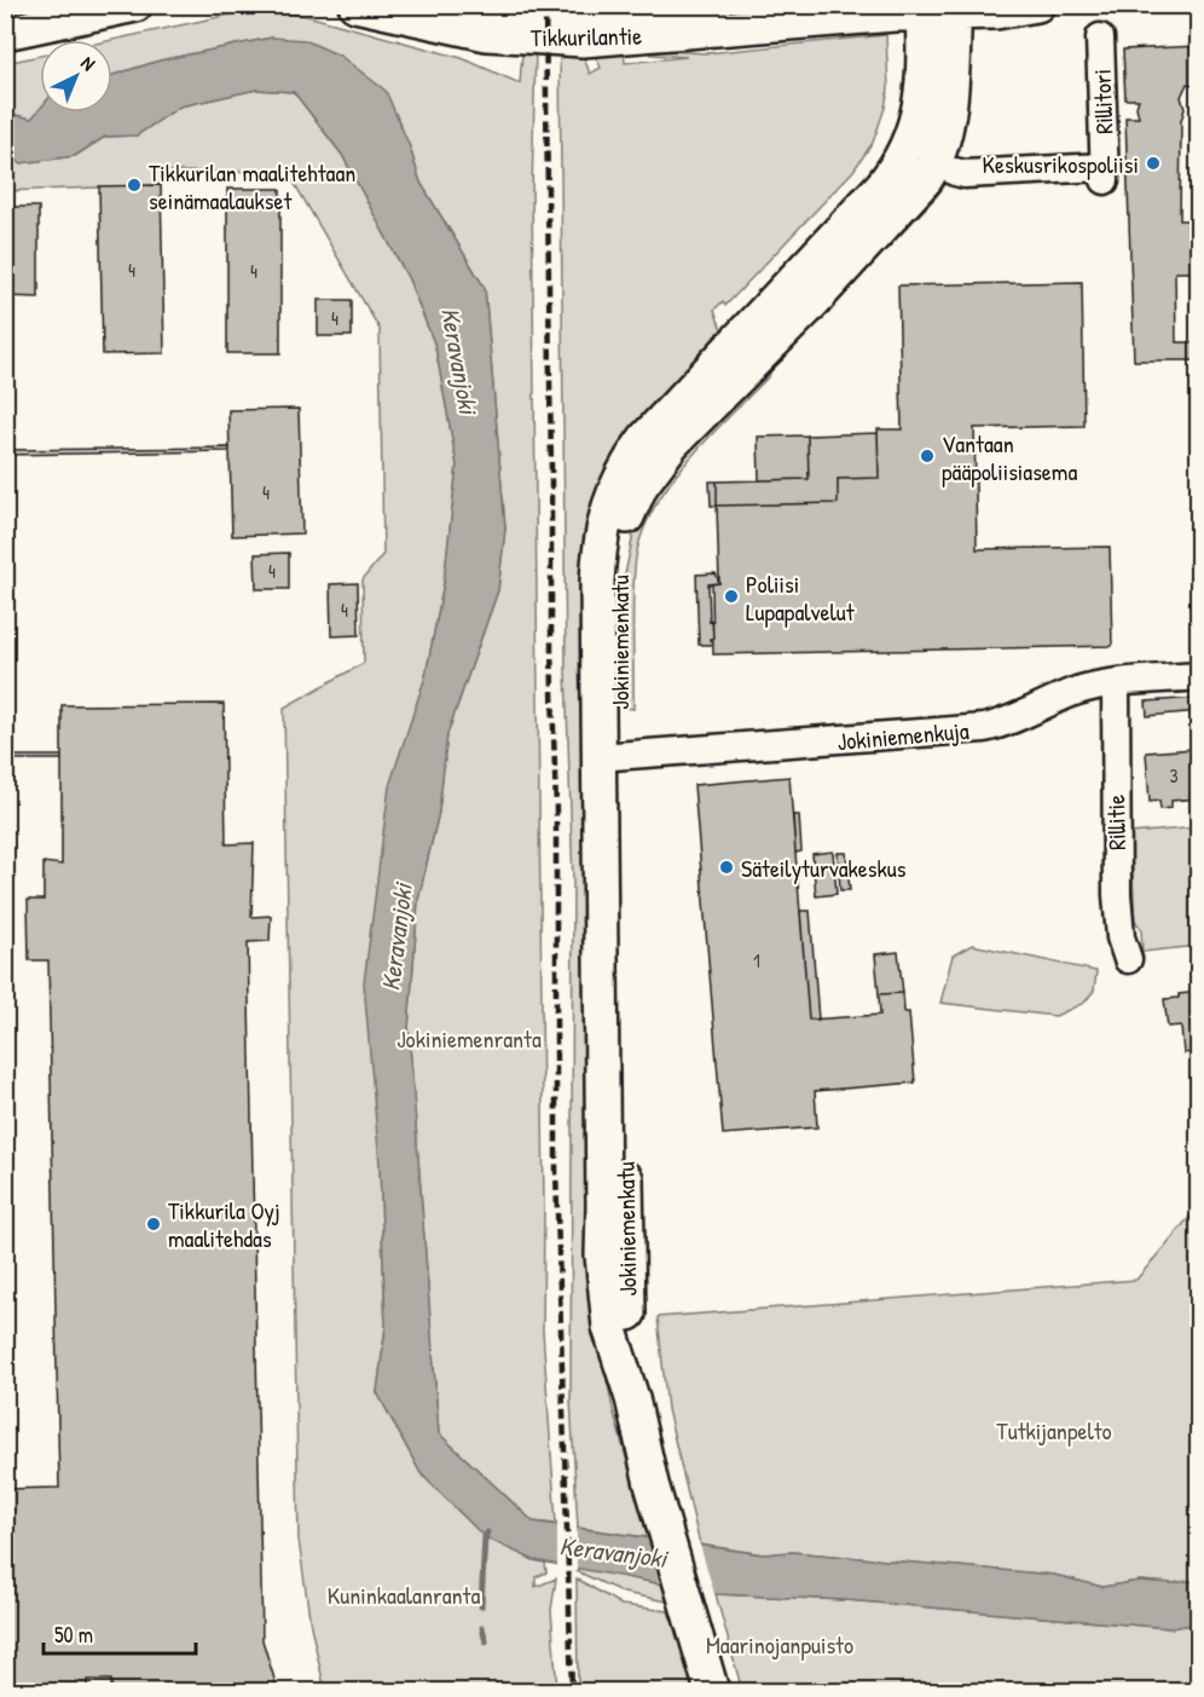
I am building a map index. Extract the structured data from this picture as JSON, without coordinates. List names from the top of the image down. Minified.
{"streets":{"main road":["Tikkurilantie","Jokiniemenkatu"],"street":["Rillitori","Jokiniemenkuja","Rillitie"]},"crossings":[["Tikkurilantie","Jokiniemenkatu"],["Jokiniemenkatu","Jokiniemenkuja"],["Jokiniemenkuja","Rillitie"]],"water":["Keravanjoki"],"parks":["Jokiniemenranta","Tutkijanpelto","Kuninkaalanranta","Maarinojanpuisto"],"places":["Keskusrikospoliisi","Tikkurilan maalitehtaan seinämaalaukset","Vantaan pääpoliisiasema","Poliisi Lupapalvelut","Säteilyturvakeskus","Tikkurila Oyj maalitehdas"],"house_numbers":["4","4","4","4","4","4","3","1"],"scale_bar":"50 m","north":"top right"}
